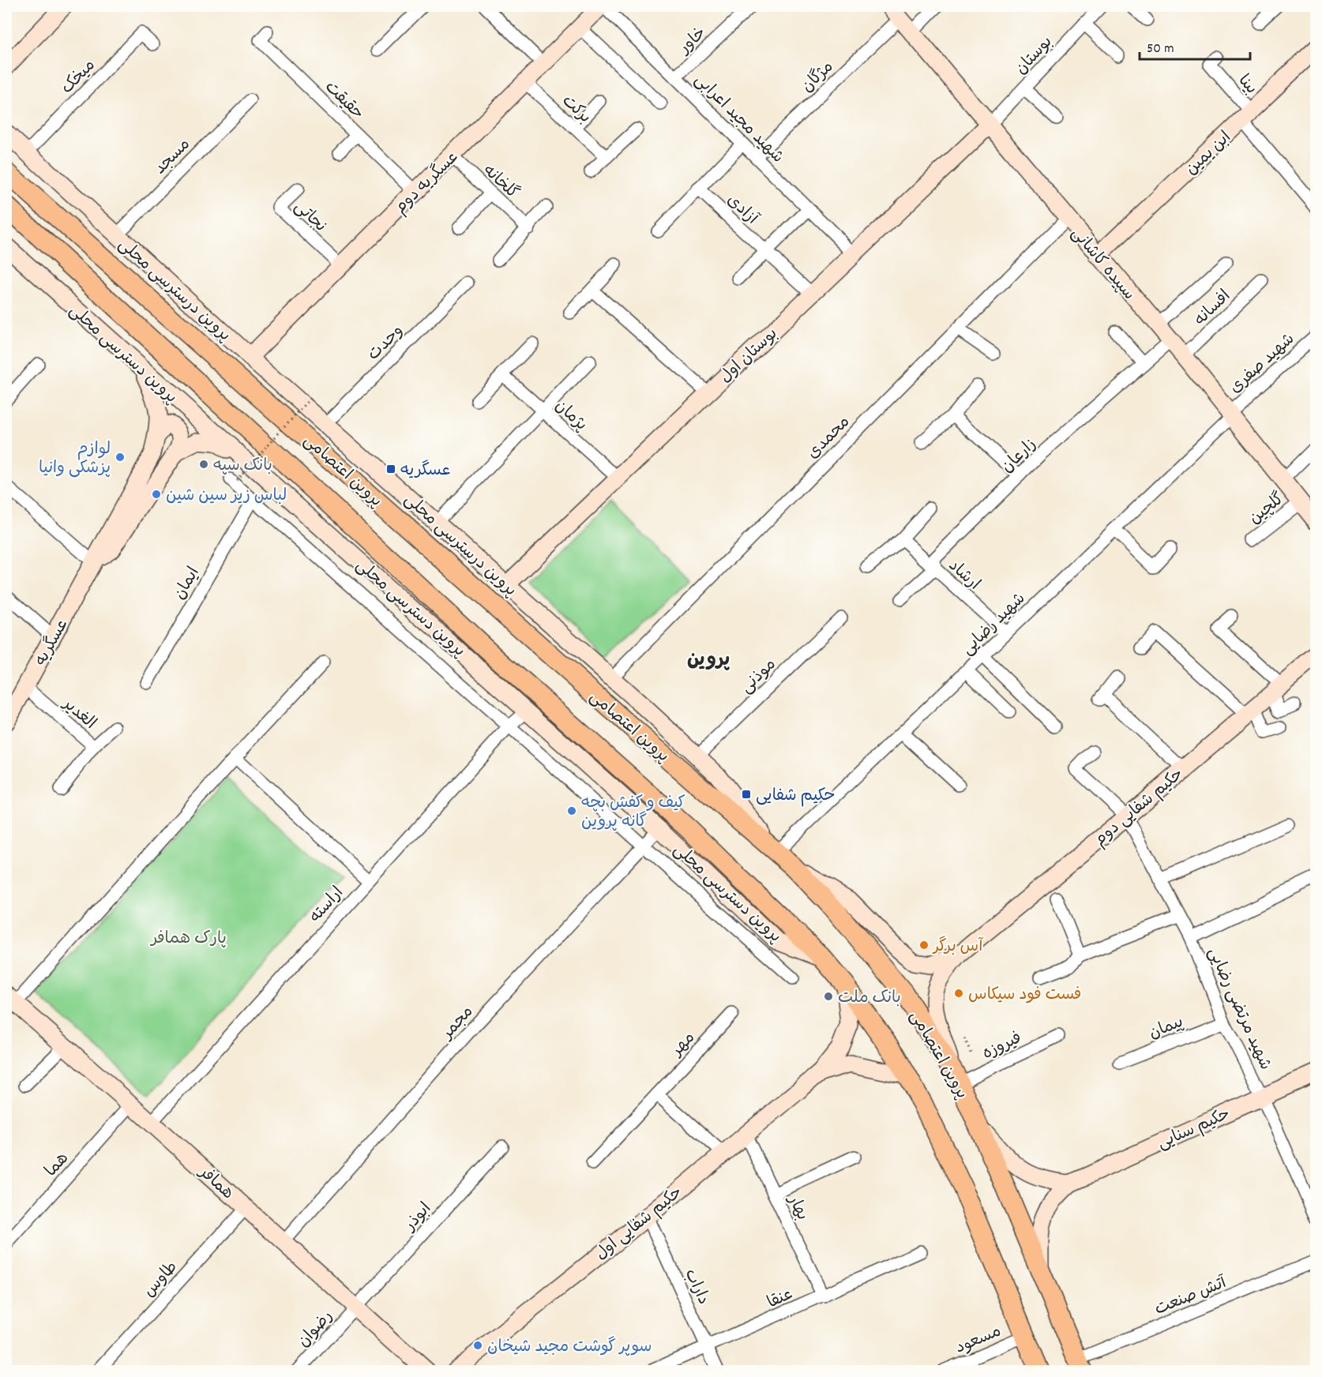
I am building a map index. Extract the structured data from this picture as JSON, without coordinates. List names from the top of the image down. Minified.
{"streets":{"main road":["پروین اعتصامی"],"street":["خاور","بوستان","میخک","مژگان","بینا","حقیقت","برکت","شهید مجید اعرابی","ابن یمین","مسجد","گلخانه","عسگریه دوم","آزادی","نجاتی","سپیده کاشانی","پروین درسترسی محلی","افسانه","وحدت","پروین دسترسی محلی","بوستان اول","شهید صفری","پژمان","محمدی","زارعان","گلچین","ارشاد","ایمان","شهید رضایی","عسگریه","موذنی","الغدیر","حکیم شفایی دوم","اراسته","شهید مرتضی رضایی","مجمر","پیمان","مهر","فیروزه","حکیم سنایی","هما","همافر","بهار","ابوذر","حکیم شفایی اول","طاوس","داراب","آتش صنعت","عنقا","رضوان","مسعود"]},"crossings":[["خاور","شهید مجید اعرابی"],["بوستان","سپیده کاشانی"],["بوستان","بوستان اول"],["میخک","پروین درسترسی محلی"],["مژگان","شهید مجید اعرابی"],["مژگان","سپیده کاشانی"],["بینا","ابن یمین"],["حقیقت","عسگریه دوم"],["برکت","عسگریه دوم"],["شهید مجید اعرابی","عسگریه دوم"],["شهید مجید اعرابی","بوستان اول"],["ابن یمین","سپیده کاشانی"],["مسجد","پروین درسترسی محلی"],["گلخانه","عسگریه دوم"],["عسگریه دوم","نجاتی"],["عسگریه دوم","پروین درسترسی محلی"],["آزادی","بوستان اول"],["سپیده کاشانی","افسانه"],["سپیده کاشانی","بوستان اول"],["سپیده کاشانی","شهید صفری"],["سپیده کاشانی","محمدی"],["سپیده کاشانی","زارعان"],["سپیده کاشانی","گلچین"],["سپیده کاشانی","شهید رضایی"],["پروین درسترسی محلی","وحدت"],["پروین درسترسی محلی","بوستان اول"],["پروین درسترسی محلی","محمدی"],["پروین درسترسی محلی","پروین اعتصامی"],["پروین درسترسی محلی","شهید رضایی"],["پروین درسترسی محلی","موذنی"],["پروین دسترسی محلی","پروین اعتصامی"],["پروین دسترسی محلی","عسگریه"],["پروین دسترسی محلی","اراسته"],["پروین دسترسی محلی","مجمر"],["بوستان اول","پژمان"],["شهید صفری","شهید رضایی"],["زارعان","ارشاد"],["پروین اعتصامی","شهید رضایی"],["پروین اعتصامی","فیروزه"],["پروین اعتصامی","آتش صنعت"],["پروین اعتصامی","مسعود"],["ارشاد","شهید رضایی"],["عسگریه","الغدیر"],["حکیم شفایی دوم","شهید مرتضی رضایی"],["اراسته","همافر"],["شهید مرتضی رضایی","پیمان"],["شهید مرتضی رضایی","حکیم سنایی"],["مجمر","همافر"],["هما","همافر"],["همافر","ابوذر"],["همافر","طاوس"],["همافر","رضوان"],["بهار","حکیم شفایی اول"],["بهار","عنقا"],["ابوذر","رضوان"],["حکیم شفایی اول","داراب"],["داراب","عنقا"]],"districts":["پروین"],"parks":["پارک همافر"],"places":{"other":["لوازم پزشکی وانیا","بانک سپه","لباس زیر سین شین","کیف و کفش بچه گانه پروین","آس برگر","فست فود سیکاس","بانک ملت","سوپر گوشت مجید شیخان"],"transit":["عسگریه","حکیم شفایی"]},"scale_bar":"50 m"}
